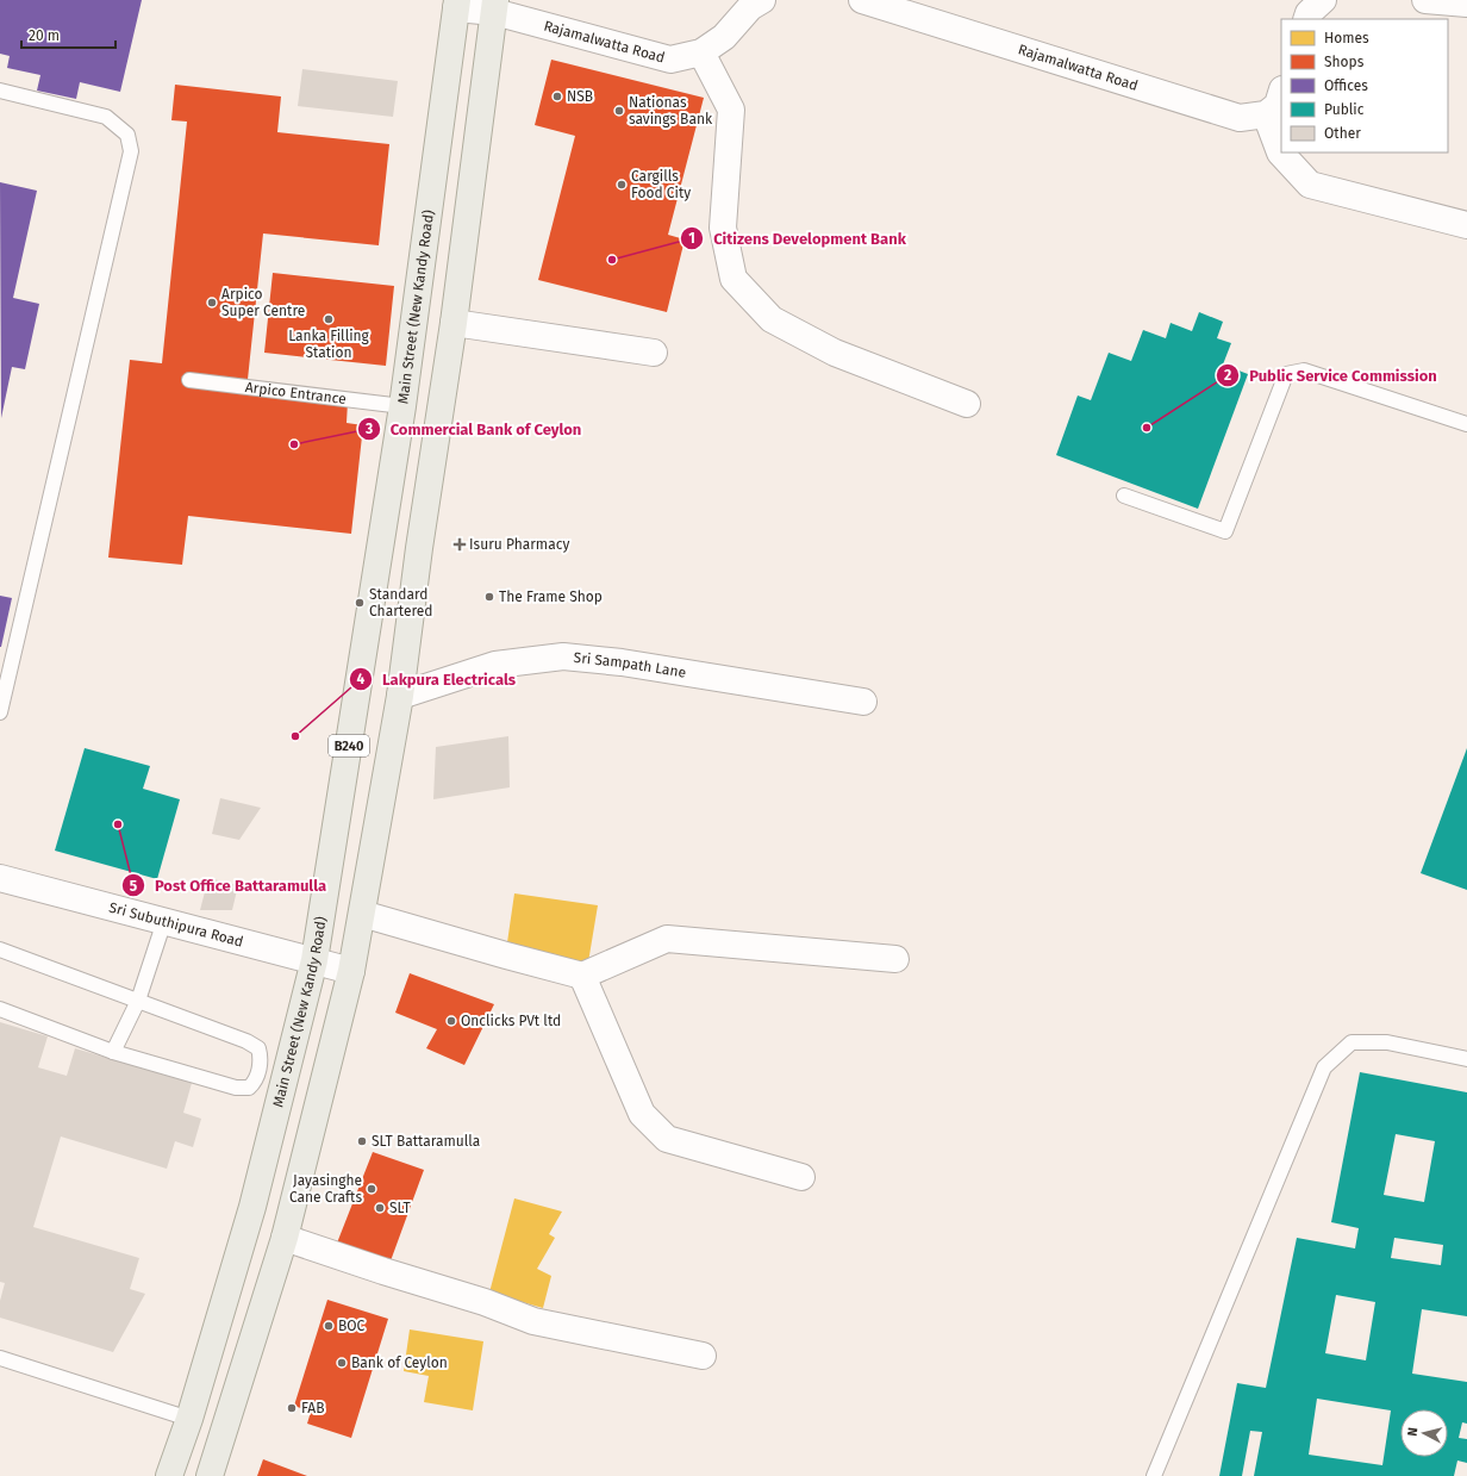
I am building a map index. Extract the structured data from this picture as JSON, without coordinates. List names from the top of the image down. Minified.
{"streets":{"main road":["Main Street (New Kandy Road)","B240"],"street":["Rajamalwatta Road","Sri Sampath Lane","Sri Subuthipura Road"],"lane":["Arpico Entrance"]},"crossings":[["Rajamalwatta Road","Main Street (New Kandy Road)"],["Rajamalwatta Road","B240"],["Main Street (New Kandy Road)","Arpico Entrance"],["Main Street (New Kandy Road)","Sri Subuthipura Road"],["Sri Sampath Lane","B240"],["B240","Sri Subuthipura Road"]],"places":{"other":["NSB","Nationas savings Bank","Cargills Food City","Citizens Development Bank","Arpico Super Centre","Lanka Filling Station","Public Service Commission","Commercial Bank of Ceylon","The Frame Shop","Standard Chartered","Lakpura Electricals","Post Office Battaramulla","Onclicks PVt ltd","SLT Battaramulla","Jayasinghe Cane Crafts","SLT","BOC","Bank of Ceylon","FAB"],"health":["Isuru Pharmacy"]},"legend":["Homes","Shops","Offices","Public","Other"],"scale_bar":"20 m","north":"left"}
